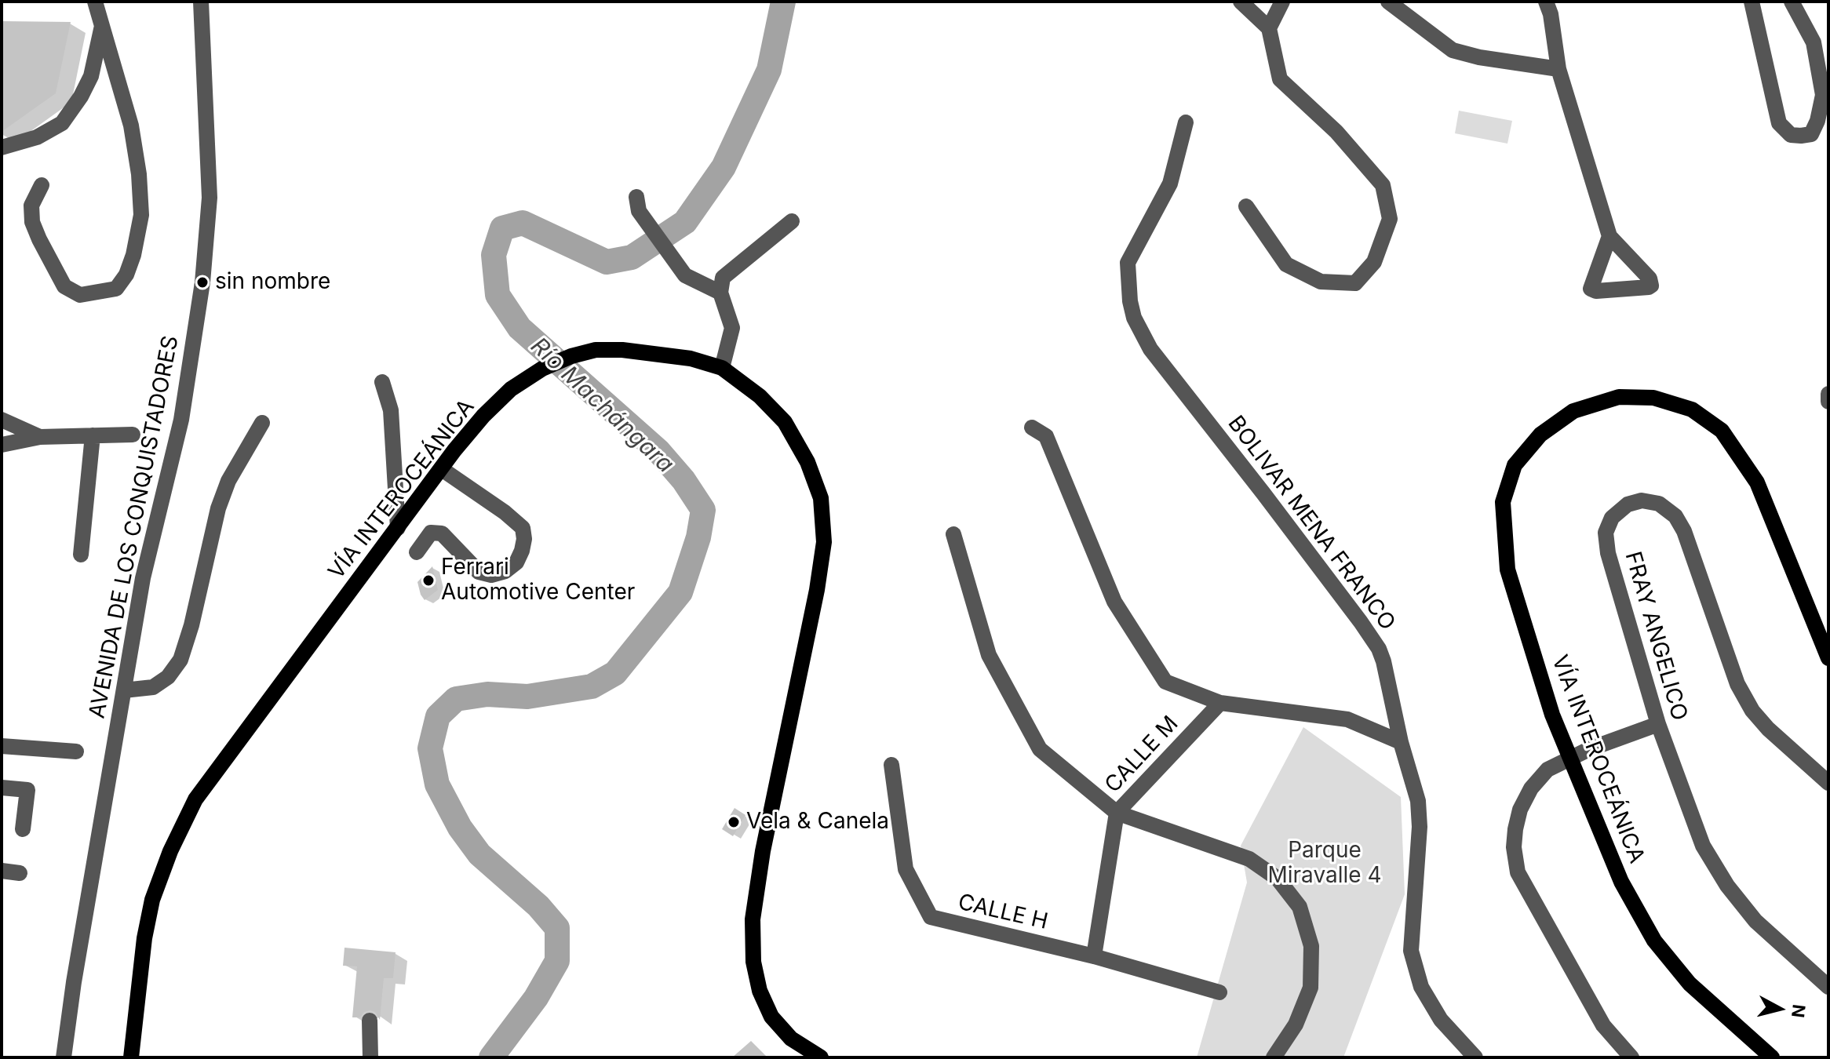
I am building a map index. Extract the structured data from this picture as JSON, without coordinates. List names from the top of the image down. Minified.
{"streets":{"main road":["VÍA INTEROCEÁNICA"],"street":["BOLIVAR MENA FRANCO","AVENIDA DE LOS CONQUISTADORES","FRAY ANGELICO","CALLE M","CALLE H"]},"crossings":[["CALLE M","CALLE H"]],"water":["Río Machángara"],"parks":["Parque Miravalle 4"],"places":["sin nombre","Ferrari Automotive Center","Vela & Canela"],"north":"right"}
